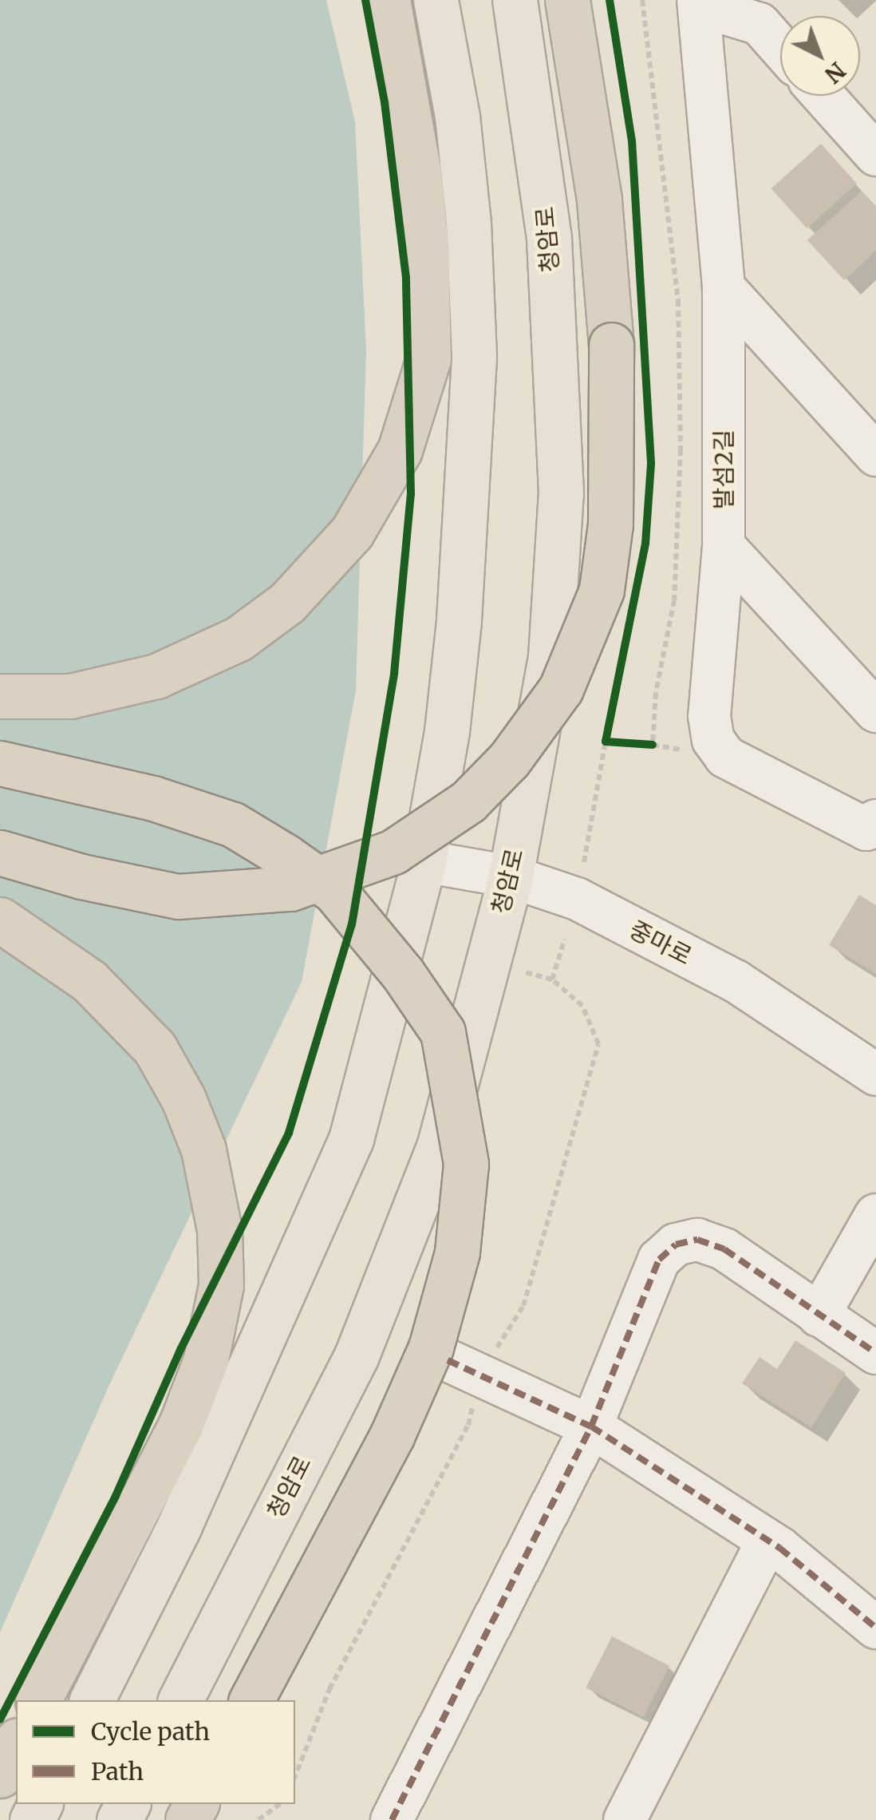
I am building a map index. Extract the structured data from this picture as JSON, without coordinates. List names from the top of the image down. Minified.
{"streets":{"main road":["청암로"],"street":["발섬2길","중마로"]},"crossings":[["청암로","중마로"]],"legend":["Cycle path","Path"],"north":"bottom right"}
